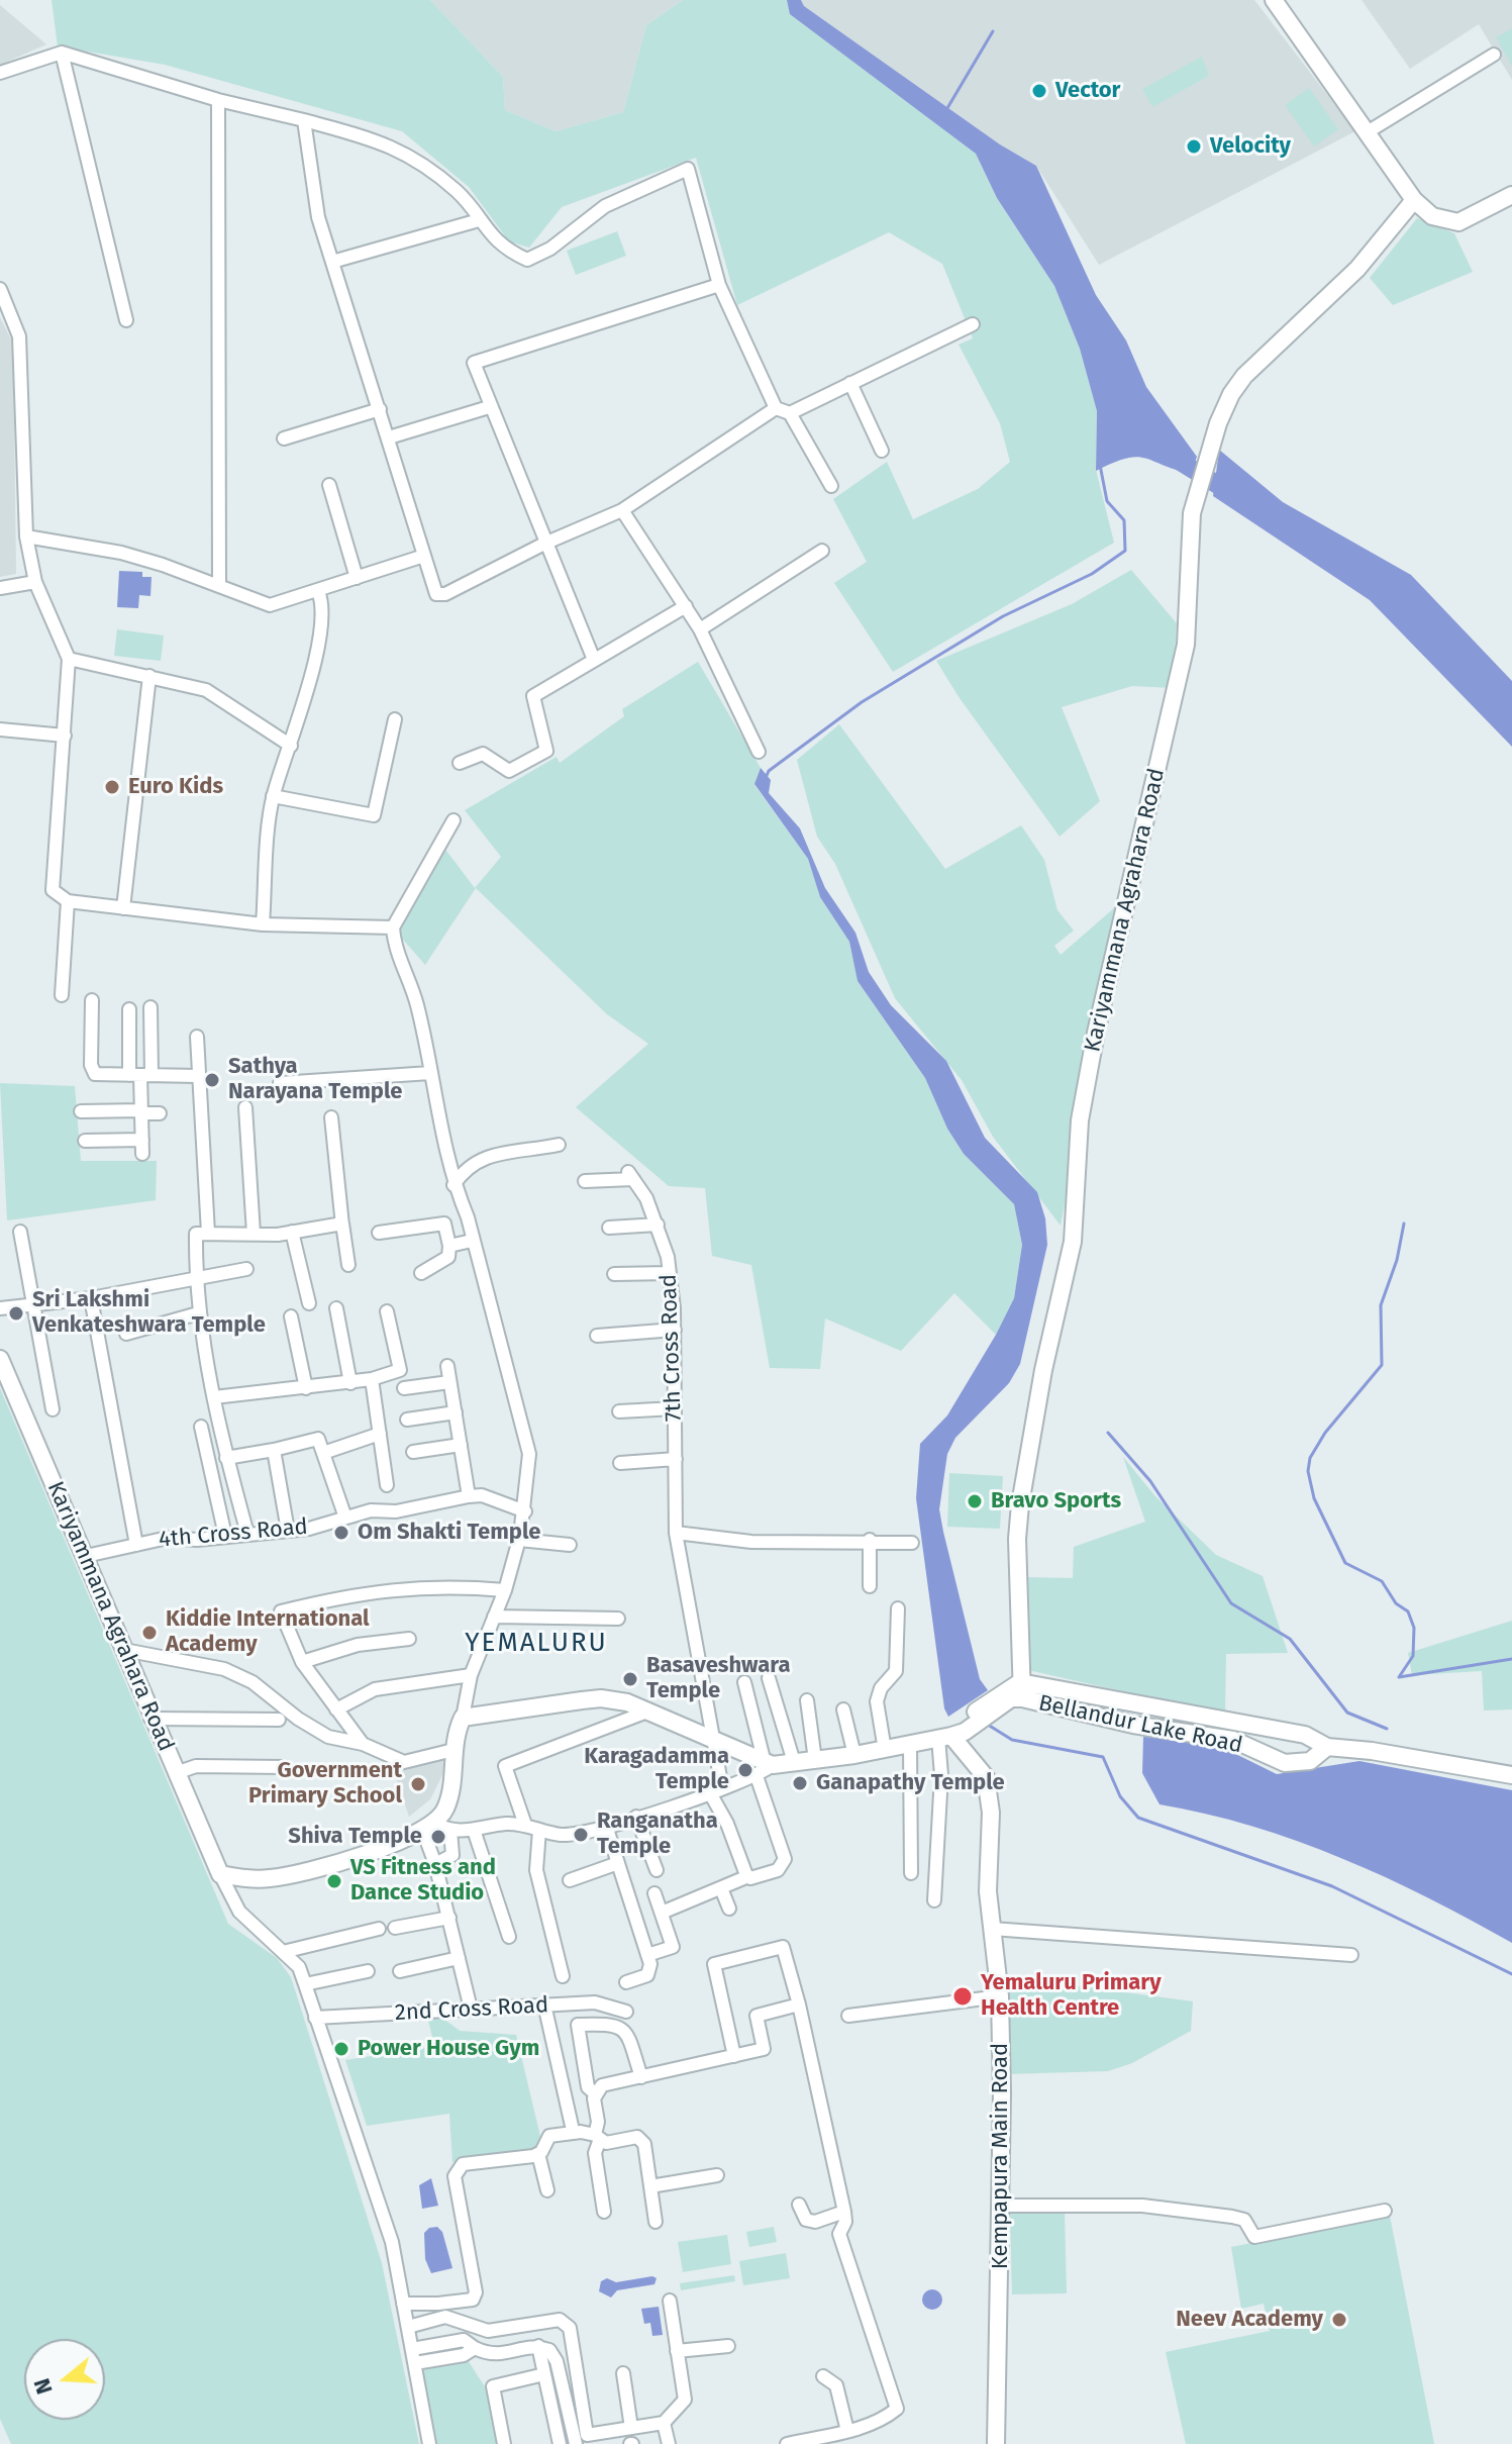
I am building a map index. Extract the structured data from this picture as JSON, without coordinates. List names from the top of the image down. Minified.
{"streets":{"street":["Kariyammana Agrahara Road","7th Cross Road","4th Cross Road","Bellandur Lake Road","2nd Cross Road","Kempapura Main Road"]},"crossings":[["Kariyammana Agrahara Road","Bellandur Lake Road"],["Kariyammana Agrahara Road","2nd Cross Road"]],"districts":["YEMALURU"],"places":["Vector","Velocity","Euro Kids","Sathya Narayana Temple","Sri Lakshmi Venkateshwara Temple","Bravo Sports","Om Shakti Temple","Kiddie International Academy","Basaveshwara Temple","Karagadamma Temple","Ganapathy Temple","Government Primary School","Ranganatha Temple","Shiva Temple","VS Fitness and Dance Studio","Yemaluru Primary Health Centre","Power House Gym","Neev Academy"],"north":"left"}
